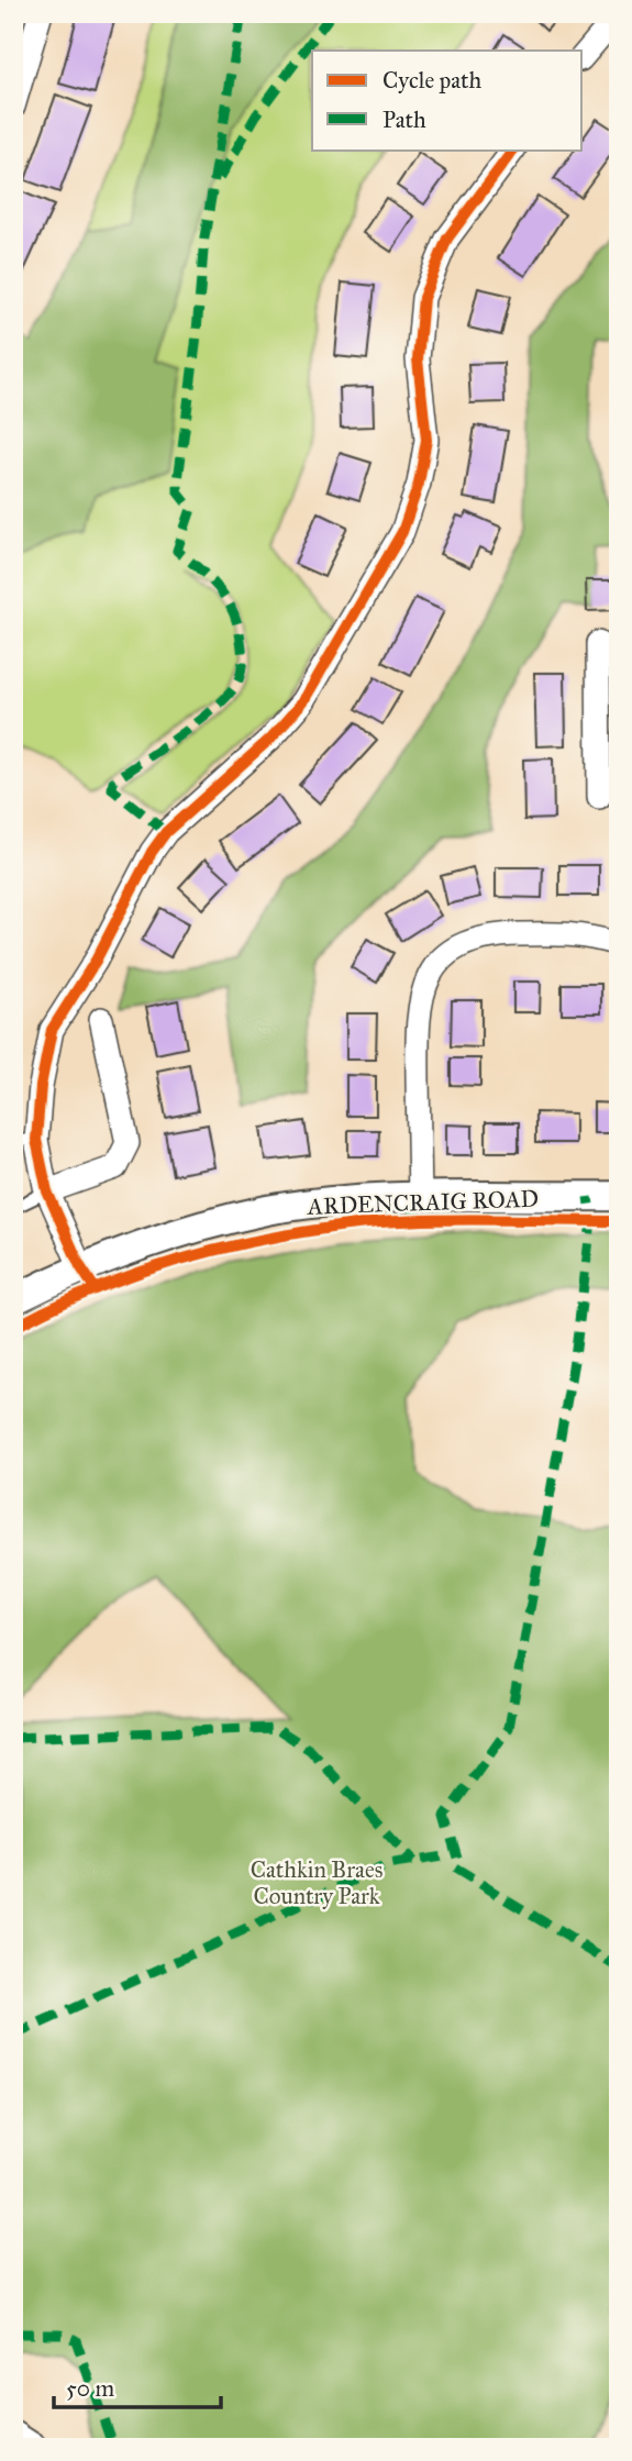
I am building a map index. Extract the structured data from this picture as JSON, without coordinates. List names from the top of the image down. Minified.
{"streets":{"street":["ARDENCRAIG ROAD"]},"parks":["Cathkin Braes Country Park"],"legend":["Cycle path","Path"],"scale_bar":"50 m"}
